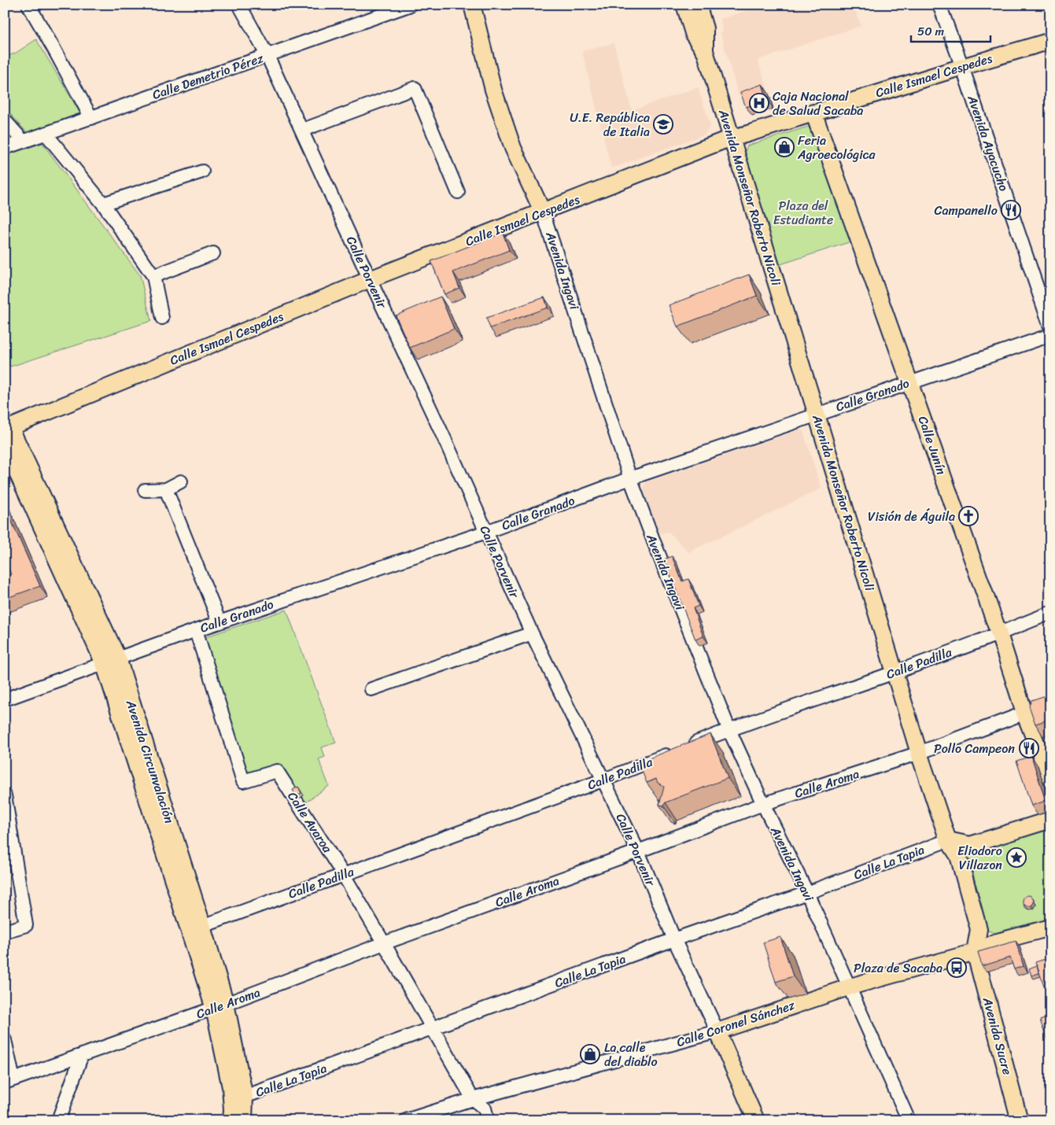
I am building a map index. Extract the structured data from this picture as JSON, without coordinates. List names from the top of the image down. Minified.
{"streets":{"main road":["Calle Ismael Cespedes","Avenida Monseñor Roberto Nicoli","Avenida Ingavi","Calle Porvenir","Calle Junín","Avenida Circunvalación","Calle Coronel Sánchez","Avenida Sucre"],"street":["Calle Demetrio Pérez","Avenida Ayacucho","Calle Granado","Calle Padilla","Calle Aroma","Calle Avaroa","Calle La Tapia"]},"crossings":[["Calle Ismael Cespedes","Avenida Ayacucho"],["Calle Ismael Cespedes","Avenida Monseñor Roberto Nicoli"],["Calle Ismael Cespedes","Avenida Ingavi"],["Calle Ismael Cespedes","Calle Porvenir"],["Calle Ismael Cespedes","Calle Junín"],["Calle Ismael Cespedes","Avenida Circunvalación"],["Calle Demetrio Pérez","Calle Porvenir"],["Avenida Monseñor Roberto Nicoli","Calle Granado"],["Avenida Monseñor Roberto Nicoli","Calle Padilla"],["Avenida Monseñor Roberto Nicoli","Calle Aroma"],["Avenida Monseñor Roberto Nicoli","Calle La Tapia"],["Avenida Monseñor Roberto Nicoli","Calle Coronel Sánchez"],["Avenida Monseñor Roberto Nicoli","Avenida Sucre"],["Avenida Ingavi","Calle Granado"],["Avenida Ingavi","Calle Padilla"],["Avenida Ingavi","Calle Aroma"],["Avenida Ingavi","Calle La Tapia"],["Avenida Ingavi","Calle Coronel Sánchez"],["Calle Porvenir","Calle Granado"],["Calle Porvenir","Calle Padilla"],["Calle Porvenir","Calle Aroma"],["Calle Porvenir","Calle La Tapia"],["Calle Porvenir","Calle Coronel Sánchez"],["Calle Granado","Calle Junín"],["Calle Granado","Avenida Circunvalación"],["Calle Granado","Calle Avaroa"],["Calle Junín","Calle Padilla"],["Calle Junín","Calle Aroma"],["Calle Padilla","Avenida Circunvalación"],["Calle Padilla","Calle Avaroa"],["Avenida Circunvalación","Calle Aroma"],["Avenida Circunvalación","Calle La Tapia"],["Calle Aroma","Calle Avaroa"],["Calle Avaroa","Calle La Tapia"],["Calle Avaroa","Calle Coronel Sánchez"],["Calle Coronel Sánchez","Avenida Sucre"]],"parks":["Plaza del Estudiante"],"places":{"hospital":["Caja Nacional de Salud Sacaba"],"school or university":["U.E. República de Italia"],"shop":["Feria Agroecológica","La calle del diablo"],"restaurant":["Campanello","Pollo Campeon"],"church":["Visión de Águila"],"place":["Eliodoro Villazon"],"bus stop":["Plaza de Sacaba"]},"scale_bar":"50 m"}
